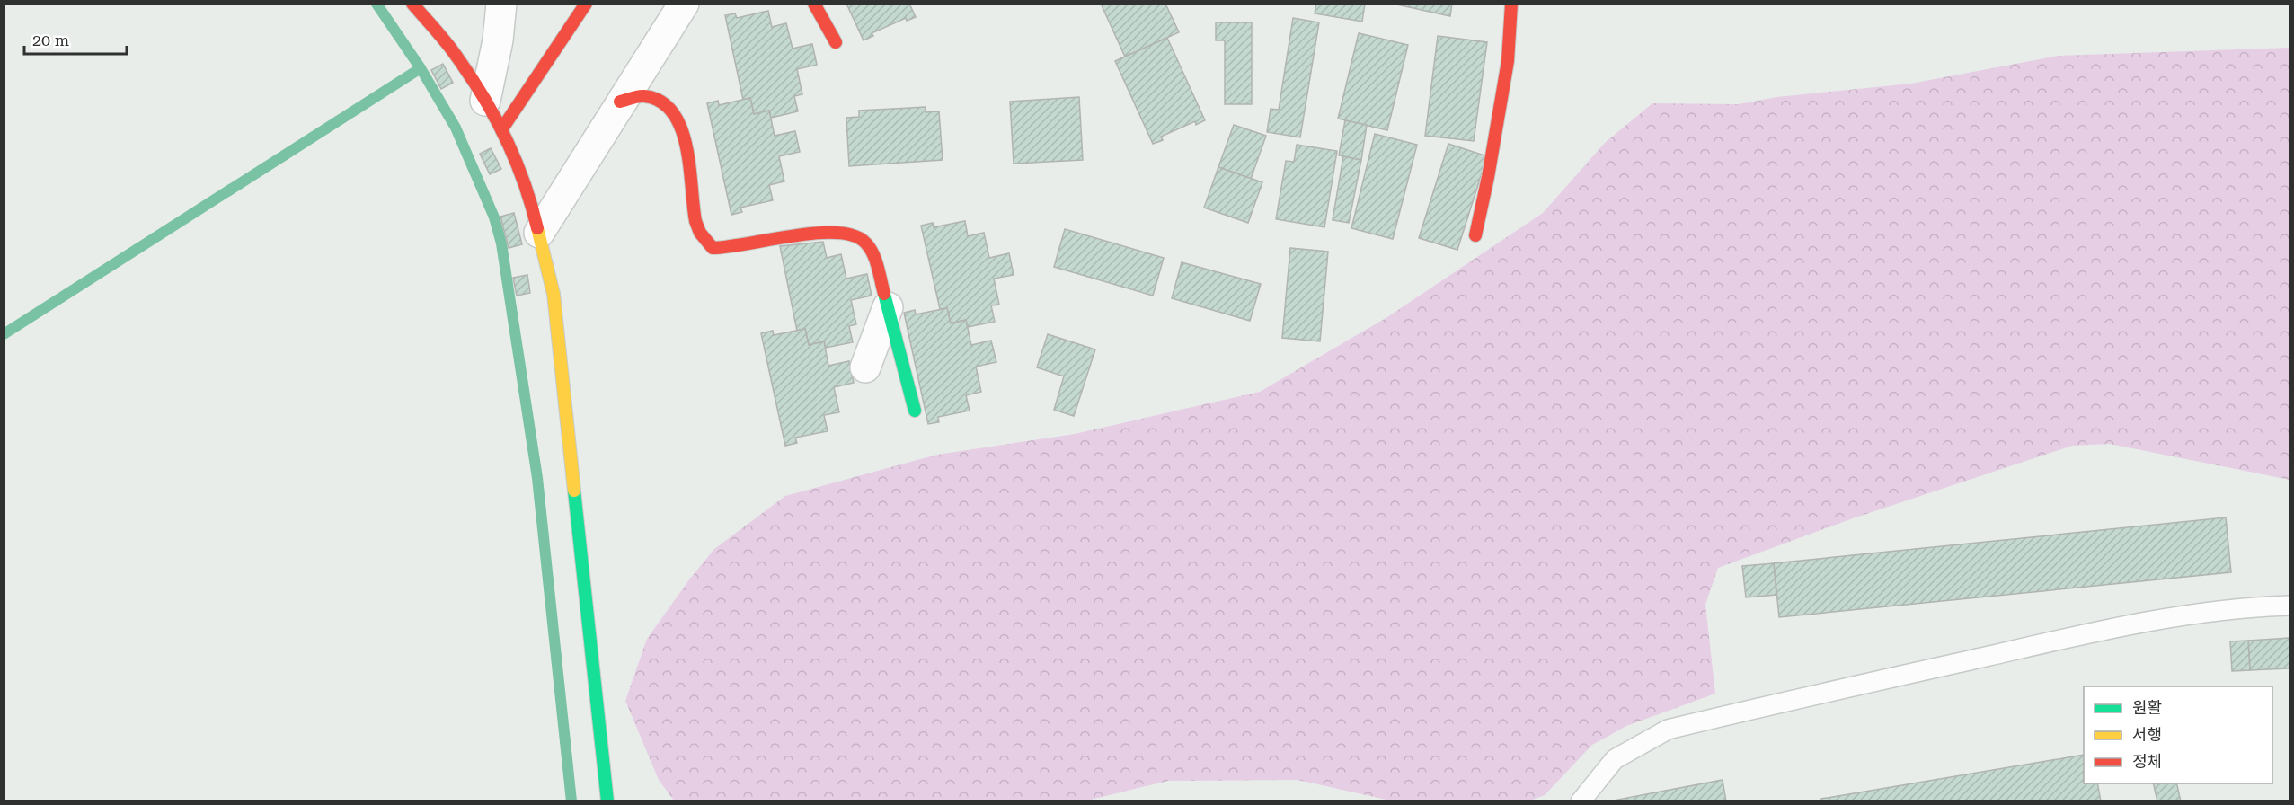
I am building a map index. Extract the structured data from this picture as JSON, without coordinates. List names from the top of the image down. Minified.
{"legend":["원활","서행","정체"],"scale_bar":"20 m"}
